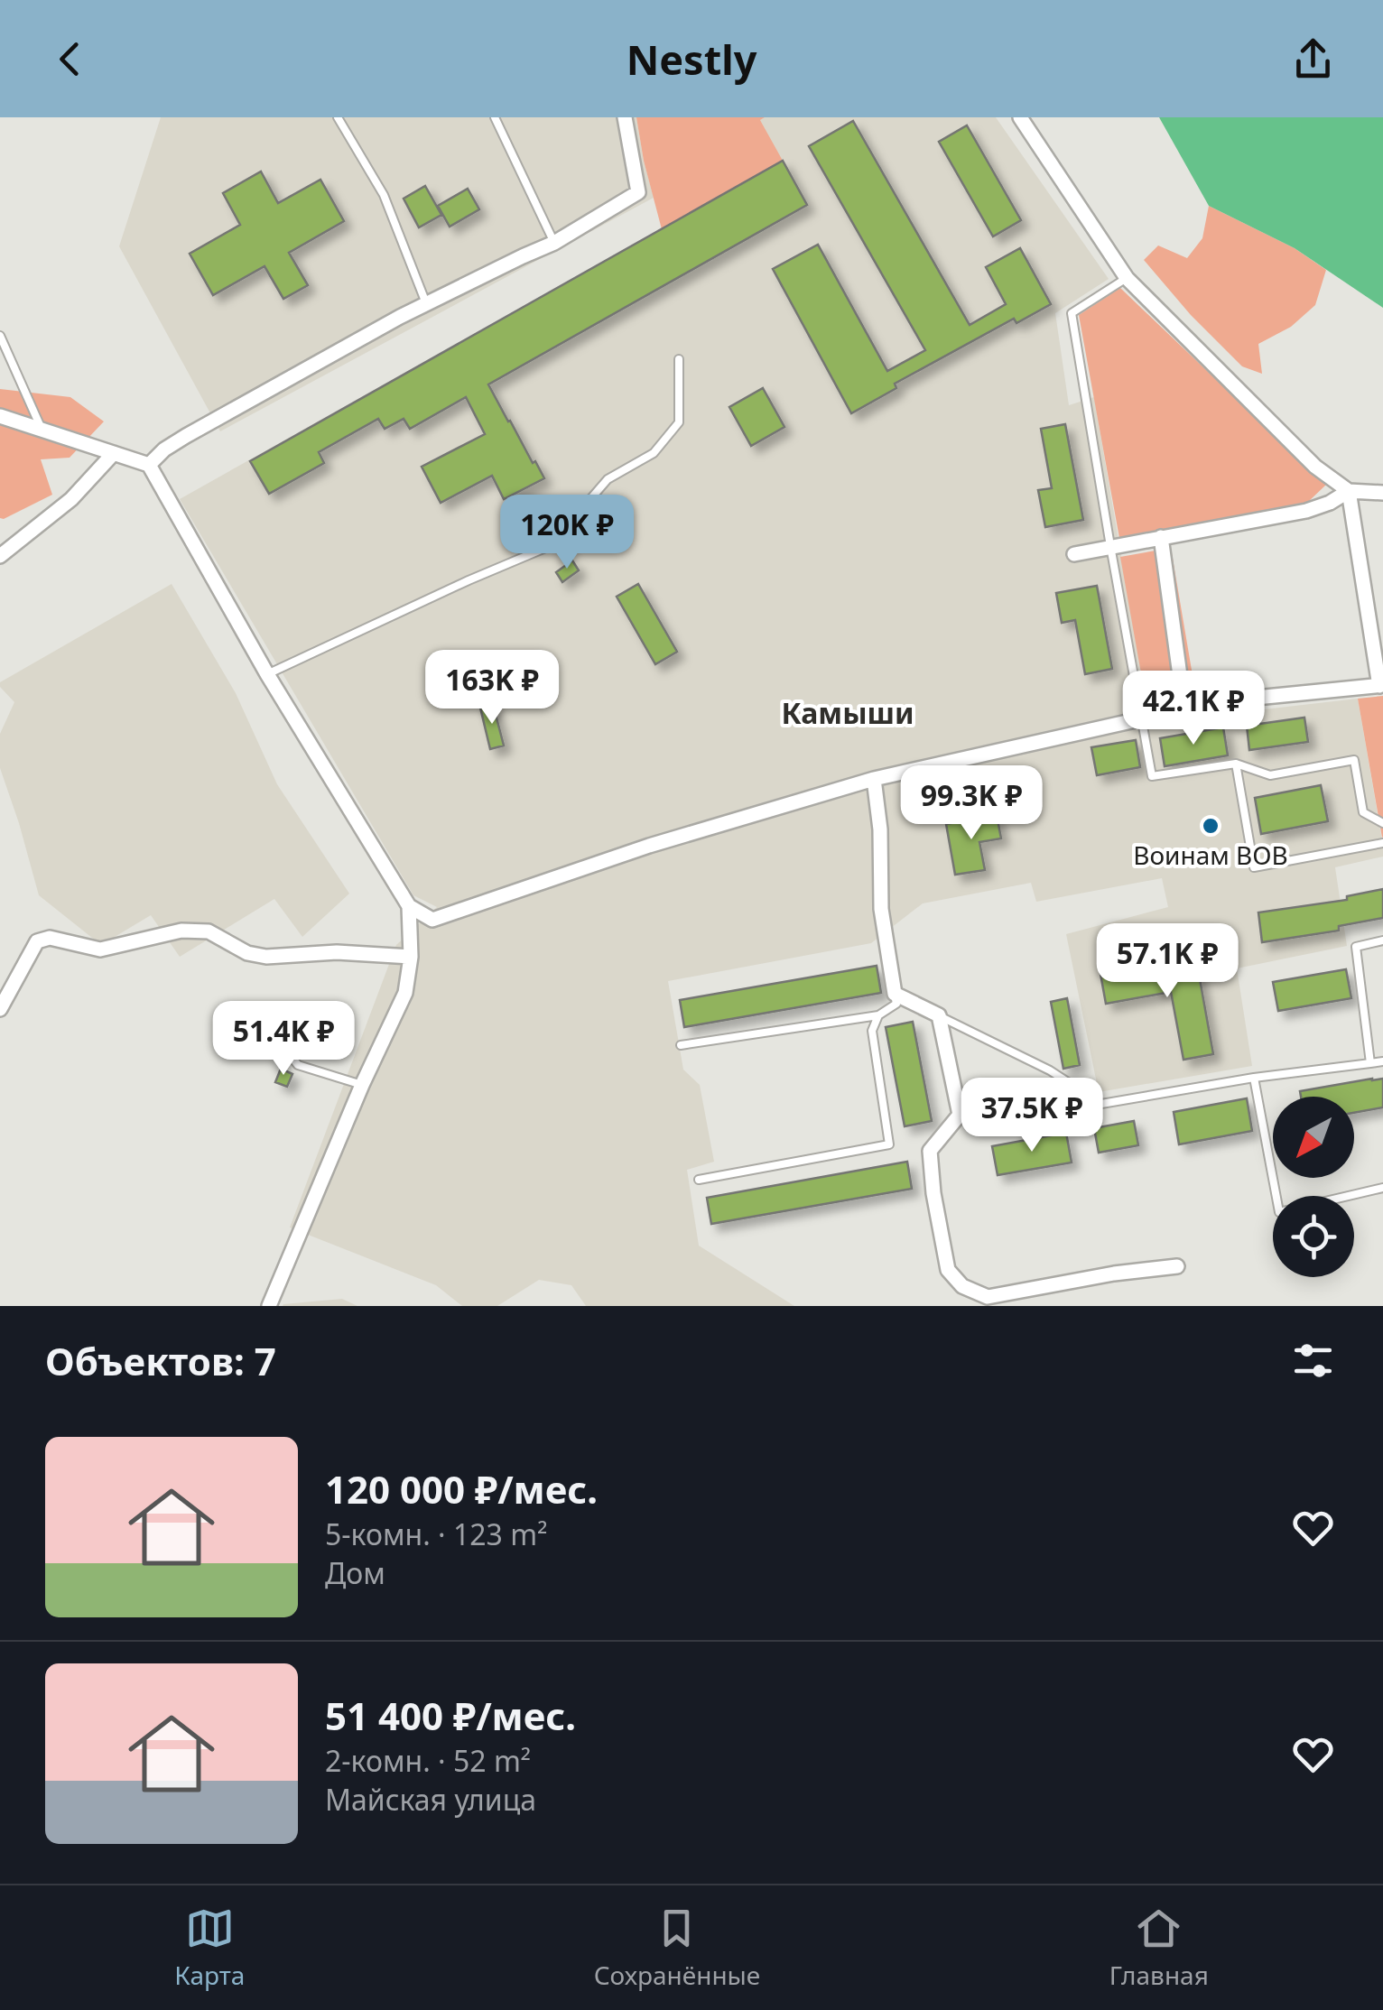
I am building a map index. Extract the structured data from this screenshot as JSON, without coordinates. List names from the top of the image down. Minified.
{"districts":["Камыши"],"places":["Воинам ВОВ"],"north":"bottom left","page":{"header":"Nestly","price":["120K ₽","163K ₽","42.1K ₽","99.3K ₽","57.1K ₽","51.4K ₽","37.5K ₽"],"heading":"Объектов: 7","list":[{"name":"120 000 ₽/мес.","note":"5-комн. · 123 m² · Дом"},{"name":"51 400 ₽/мес.","note":"2-комн. · 52 m² · Майская улица"}],"tabs":["Карта","Сохранённые","Главная"]}}
